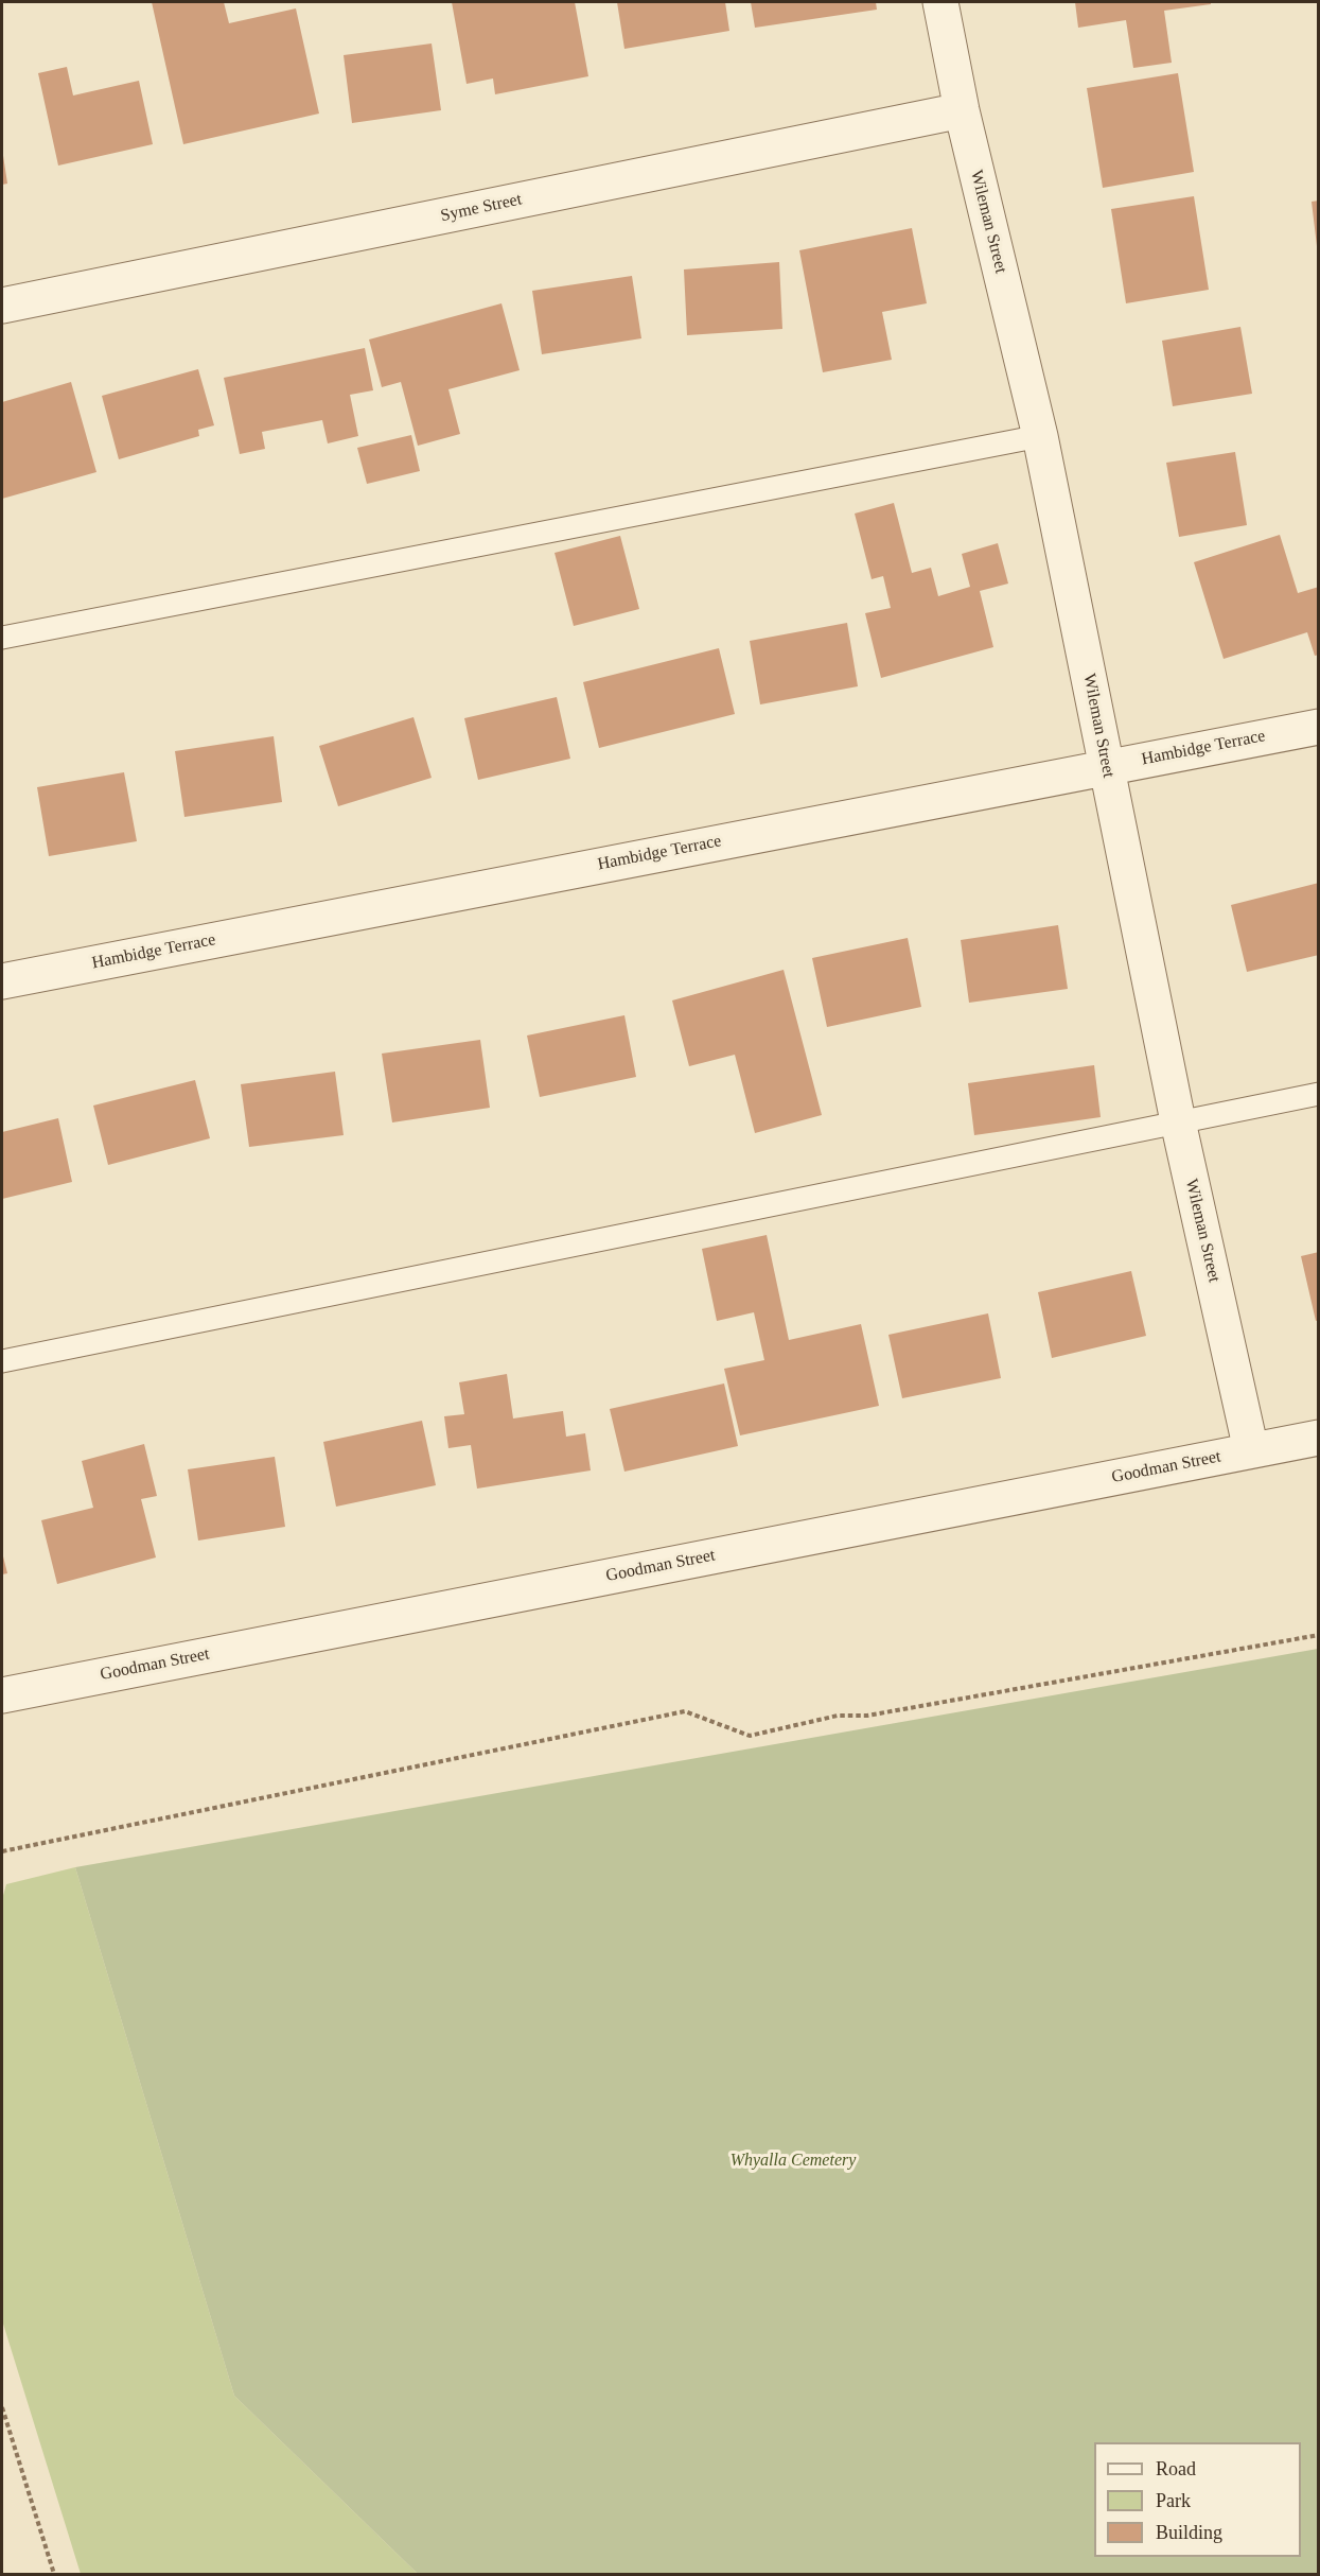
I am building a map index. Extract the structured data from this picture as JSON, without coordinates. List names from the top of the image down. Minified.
{"streets":{"street":["Syme Street","Wileman Street","Hambidge Terrace","Goodman Street"]},"crossings":[["Syme Street","Wileman Street"],["Wileman Street","Hambidge Terrace"],["Wileman Street","Goodman Street"]],"parks":["Whyalla Cemetery"],"legend":["Road","Park","Building"]}
